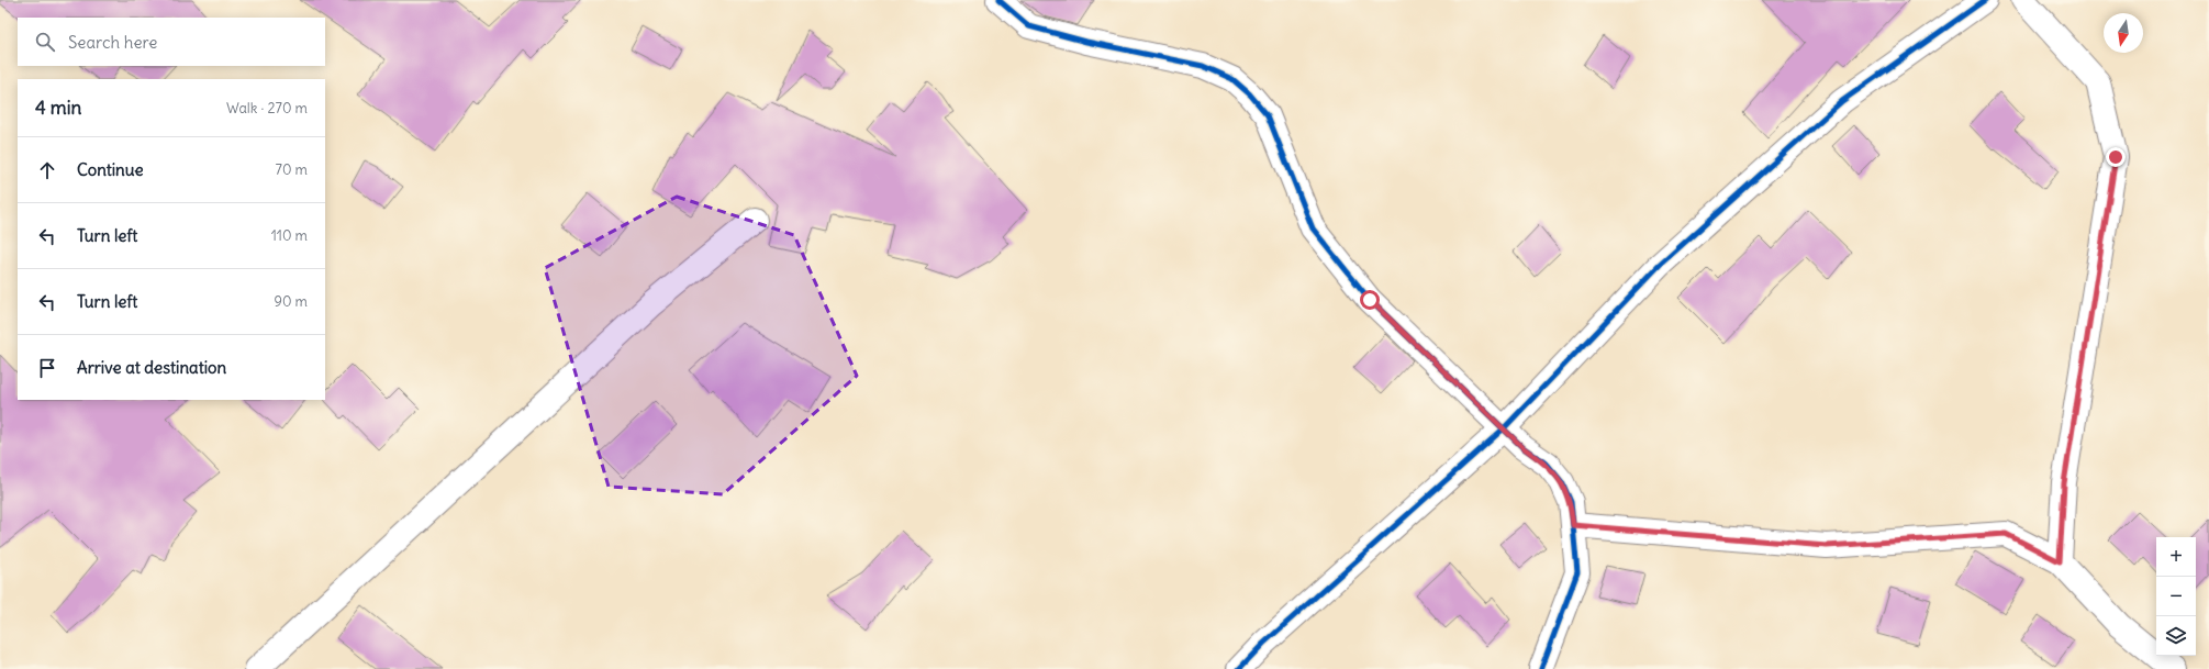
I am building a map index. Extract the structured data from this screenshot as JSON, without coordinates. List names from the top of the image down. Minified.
{"north":"bottom","page":{"search":"Search here","heading":["4 min","Walk · 270 m"],"list":[["Continue","70 m"],["Turn left","110 m"],["Turn left","90 m"],"Arrive at destination"],"map_buttons":["+","−"]}}
